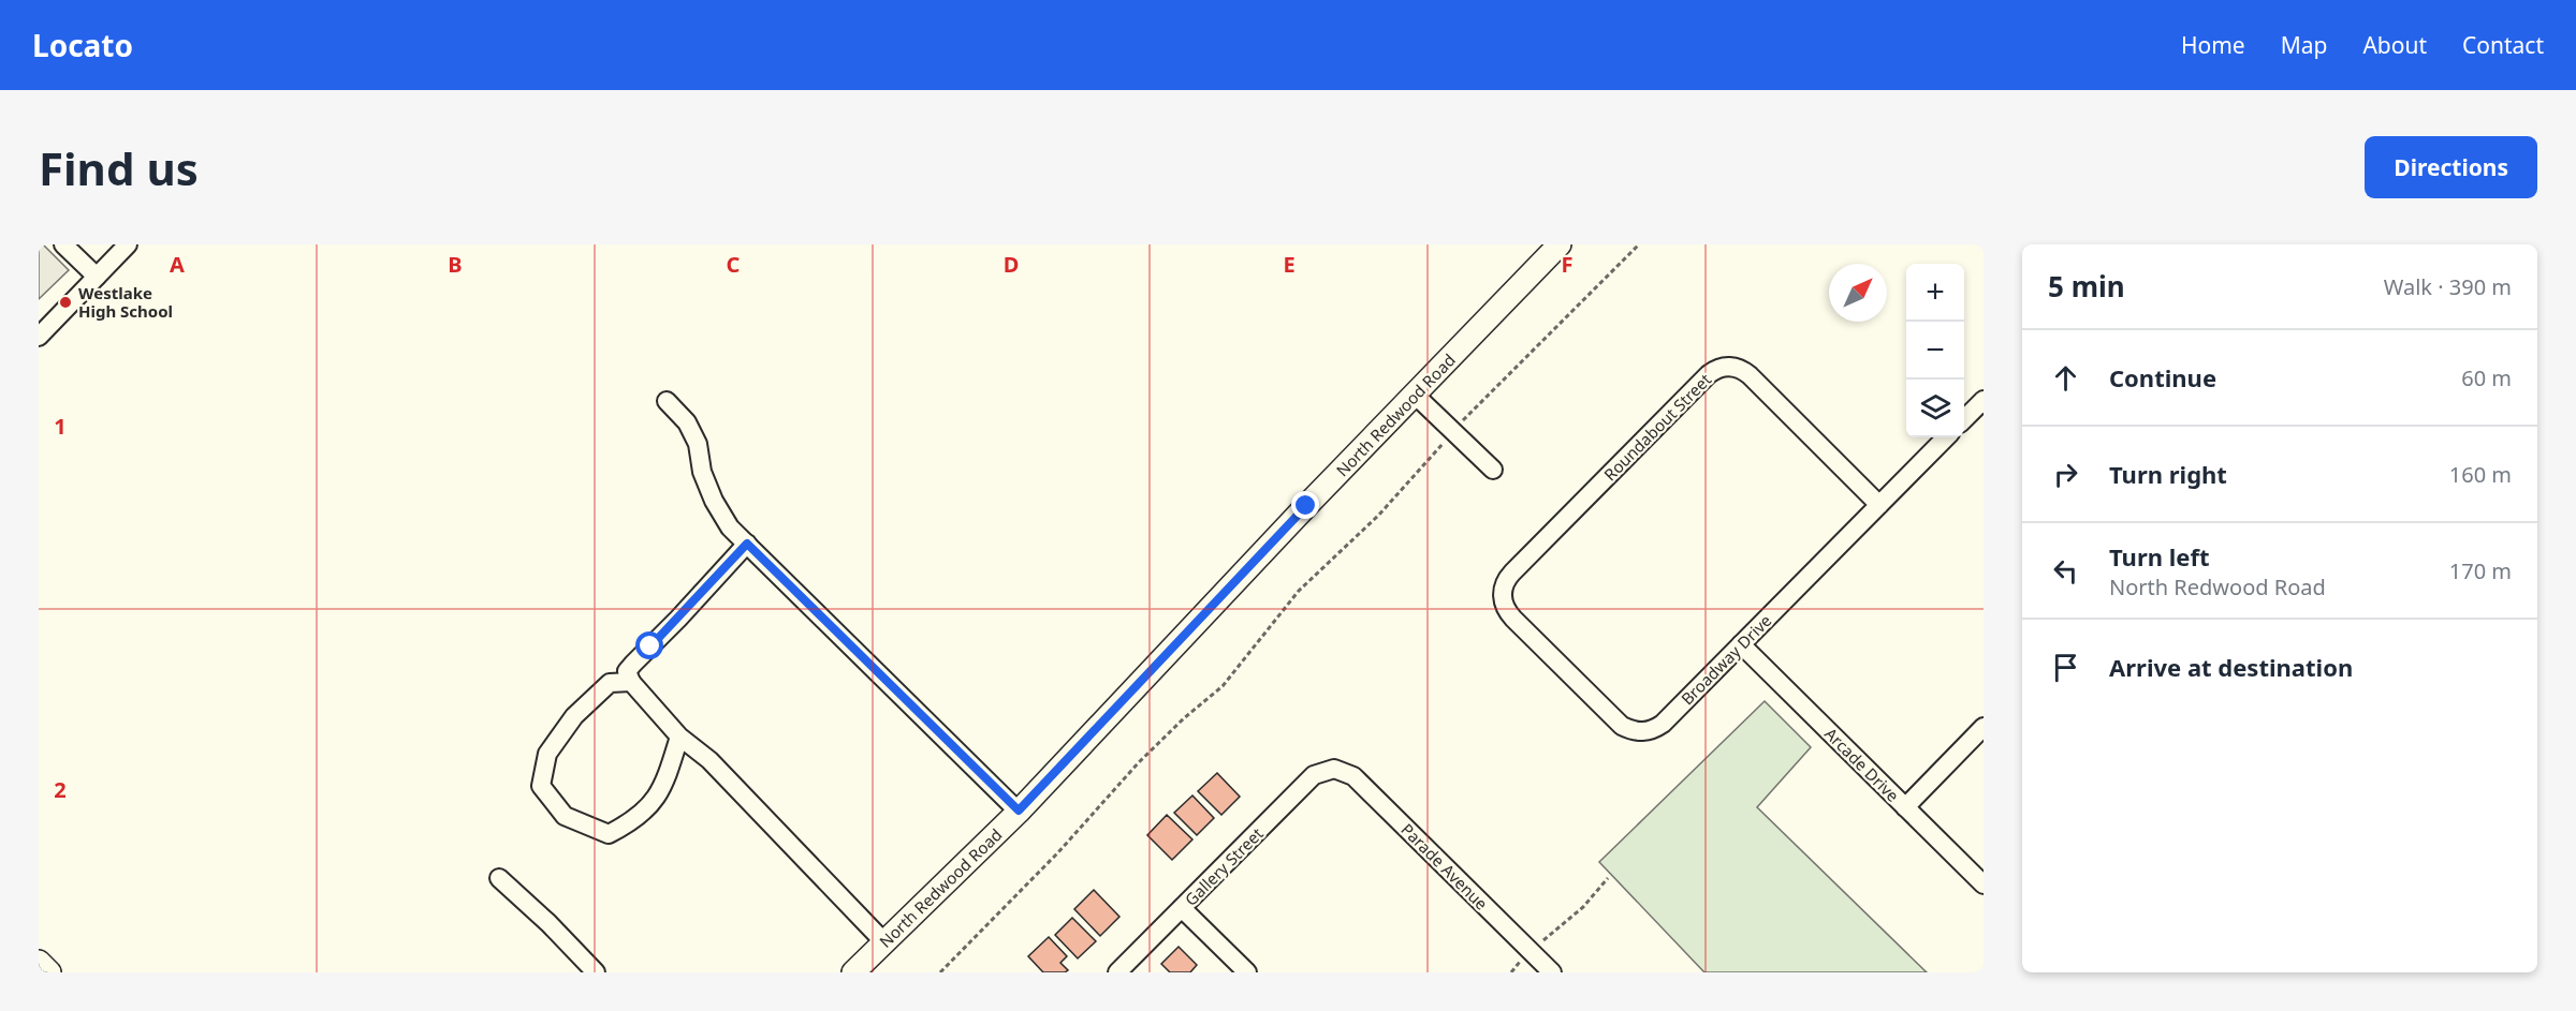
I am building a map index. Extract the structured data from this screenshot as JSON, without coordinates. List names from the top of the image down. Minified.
{"streets":{"main road":["North Redwood Road"],"street":["Roundabout Street","Broadway Drive","Arcade Drive","Gallery Street","Parade Avenue"]},"crossings":[["Roundabout Street","Broadway Drive"],["Broadway Drive","Arcade Drive"],["Gallery Street","Parade Avenue"]],"places":["Westlake High School"],"north":"top right","page":{"header":"Locato","nav":["Home","Map","About","Contact"],"buttons":"Directions","title":"Find us","heading":["5 min","Walk · 390 m"],"map_buttons":["+","−"],"list":[["Continue","60 m"],["Turn right","160 m"],["Turn left","North Redwood Road","170 m"],"Arrive at destination"]},"grid":{"columns":["A","B","C","D","E","F"],"rows":["1","2"]}}
